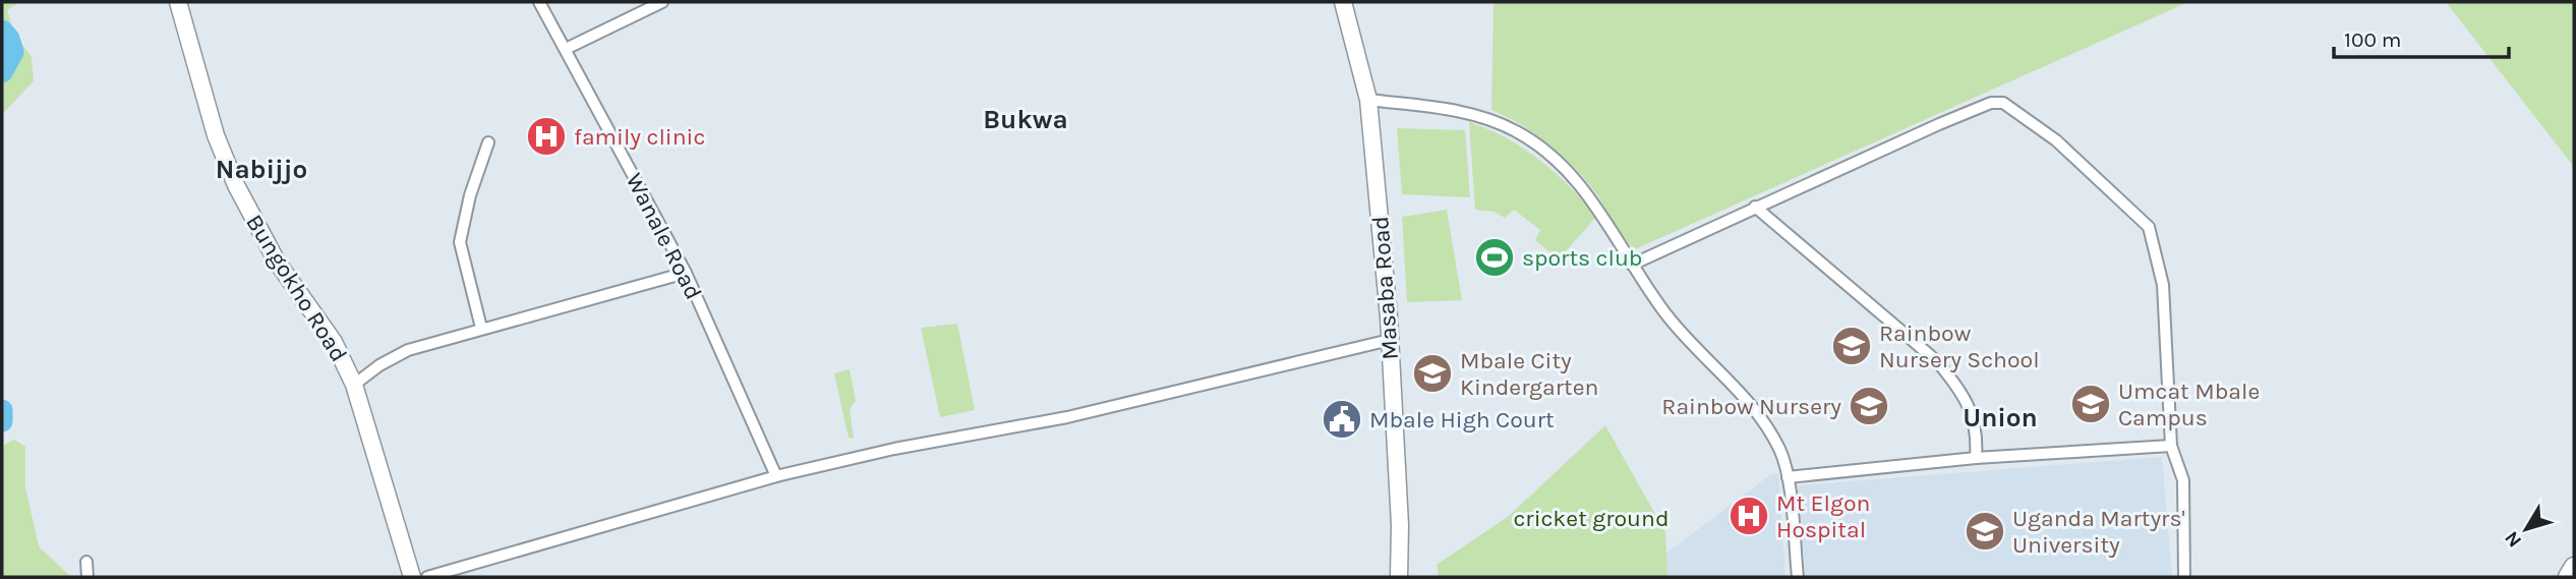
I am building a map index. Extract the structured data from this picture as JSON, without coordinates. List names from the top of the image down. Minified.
{"streets":{"street":["Wanale Road","Bungokho Road","Masaba Road"]},"districts":["Bukwa","Nabijjo","Union"],"parks":["cricket ground"],"places":{"hospital":["family clinic","Mt Elgon Hospital"],"sports":["sports club"],"school or university":["Rainbow Nursery School","Mbale City Kindergarten","Umcat Mbale Campus","Rainbow Nursery","Uganda Martyrs' University"],"public building":["Mbale High Court"]},"scale_bar":"100 m","north":"bottom left"}
